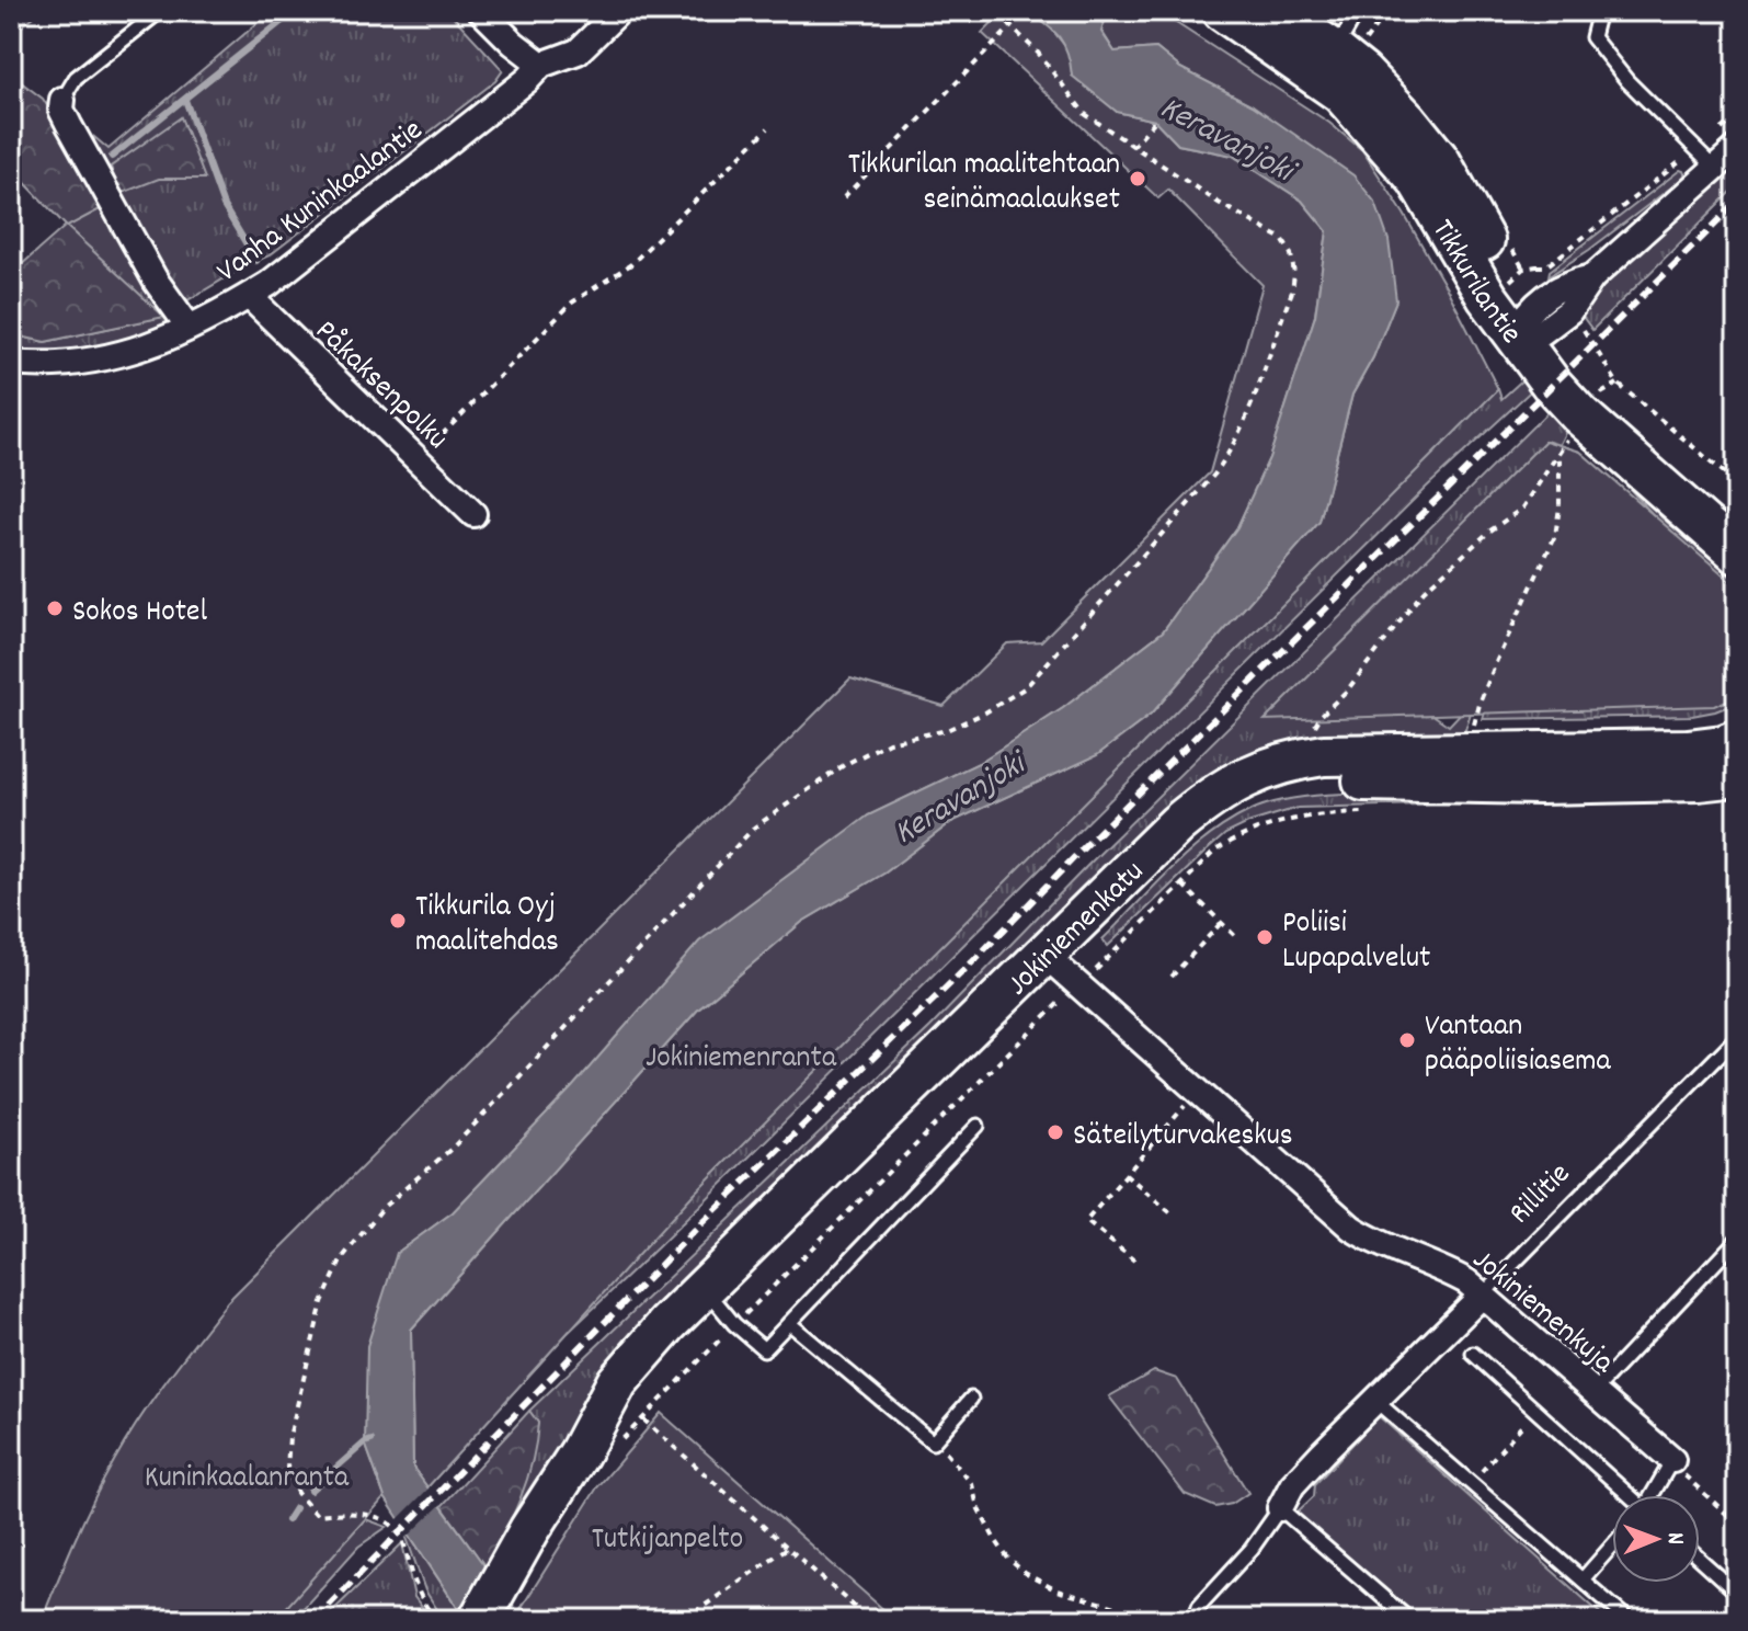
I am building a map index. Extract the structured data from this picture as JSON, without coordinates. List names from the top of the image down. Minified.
{"streets":{"main road":["Tikkurilantie","Jokiniemenkatu"],"street":["Vanha Kuninkaalantie","Påkaksenpolku","Rillitie","Jokiniemenkuja"]},"crossings":[["Vanha Kuninkaalantie","Påkaksenpolku"],["Jokiniemenkatu","Jokiniemenkuja"],["Rillitie","Jokiniemenkuja"]],"water":["Keravanjoki"],"parks":["Jokiniemenranta","Kuninkaalanranta","Tutkijanpelto"],"places":["Tikkurilan maalitehtaan seinämaalaukset","Sokos Hotel","Tikkurila Oyj maalitehdas","Poliisi Lupapalvelut","Vantaan pääpoliisiasema","Säteilyturvakeskus"],"north":"right"}
